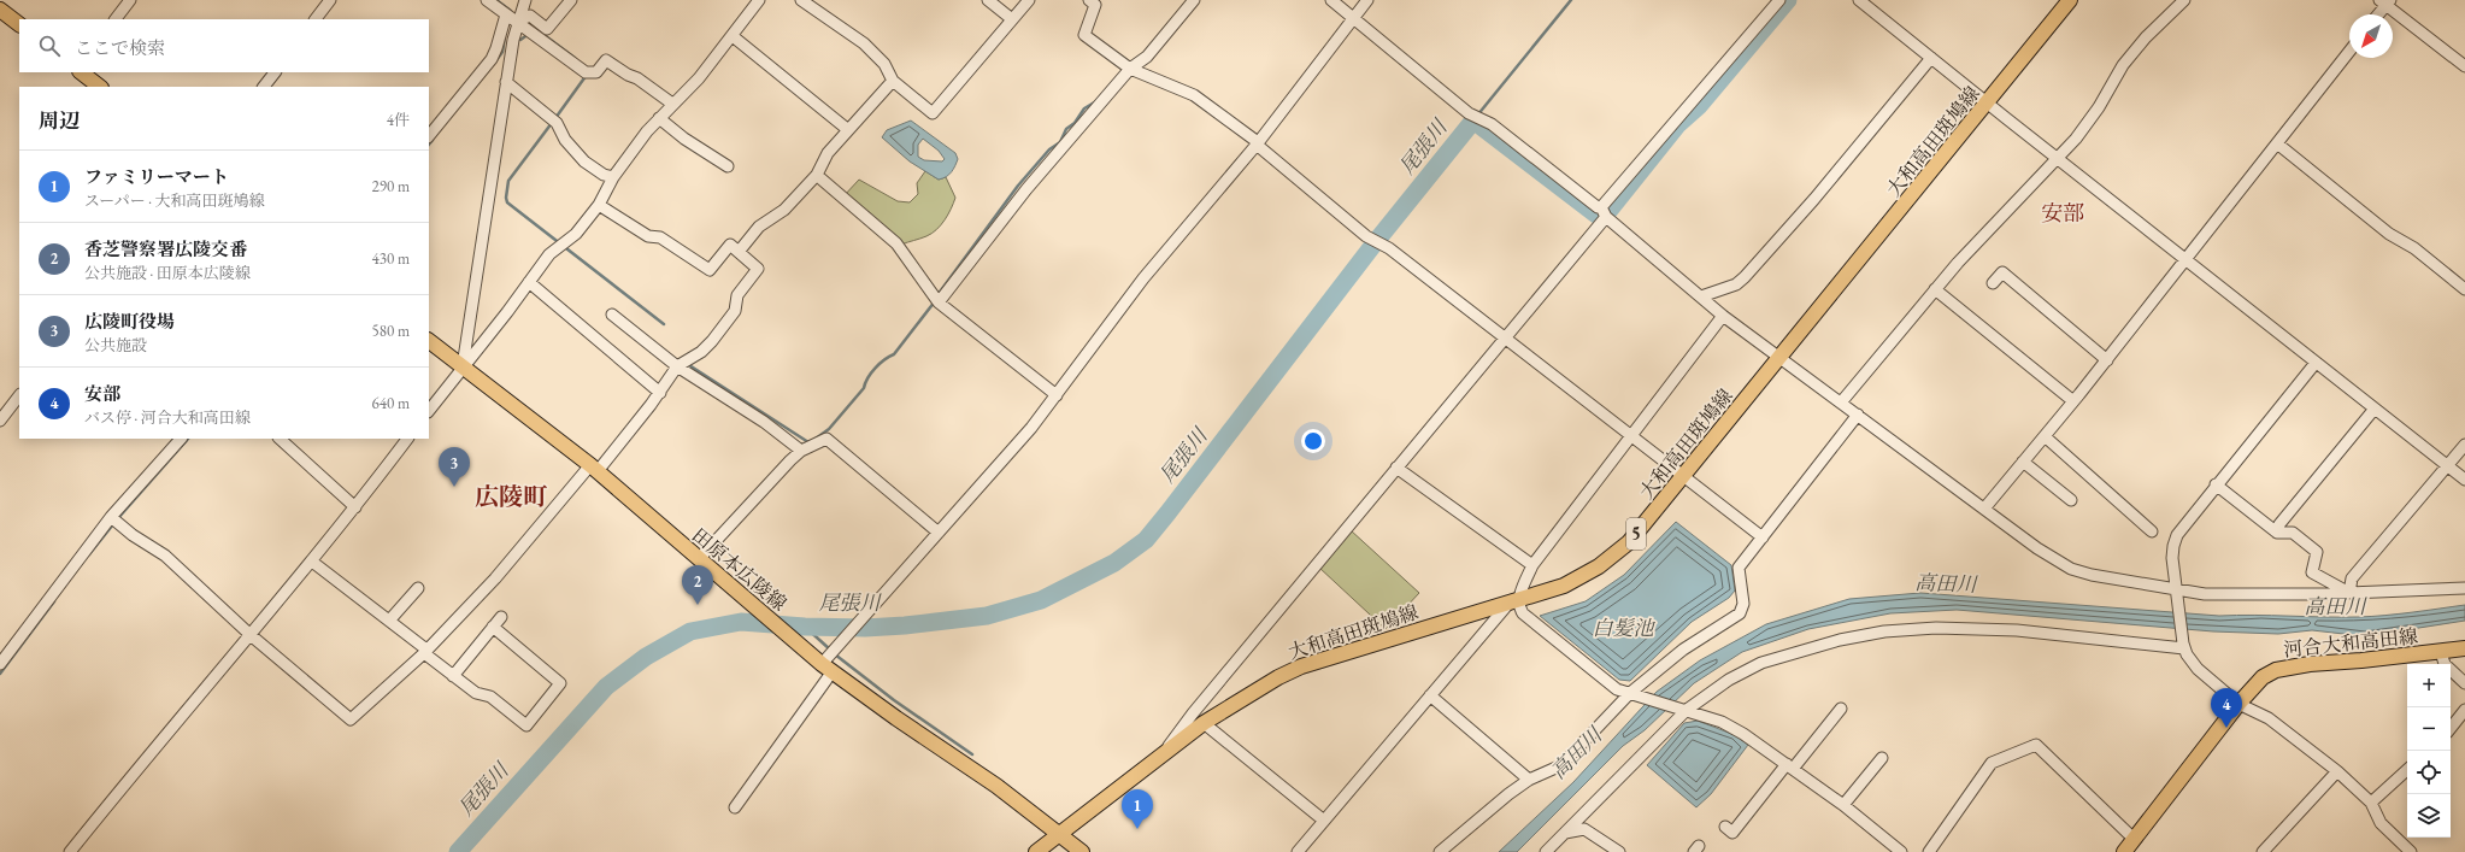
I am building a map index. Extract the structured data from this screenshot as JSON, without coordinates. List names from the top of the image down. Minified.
{"streets":{"main road":["大和高田斑鳩線","5","田原本広陵線","河合大和高田線"]},"crossings":[["大和高田斑鳩線","田原本広陵線"]],"districts":["安部","広陵町"],"water":["尾張川","高田川","白髪池"],"north":"bottom left","page":{"search":"ここで検索","heading":["周辺","4件"],"list":[{"mark":"1","name":"ファミリーマート","note":"スーパー · 大和高田斑鳩線","value":"290 m"},{"mark":"2","name":"香芝警察署広陵交番","note":"公共施設 · 田原本広陵線","value":"430 m"},{"mark":"3","name":"広陵町役場","note":"公共施設","value":"580 m"},{"mark":"4","name":"安部","note":"バス停 · 河合大和高田線","value":"640 m"}],"pins":["3","2","4","1"],"map_buttons":["+","−"]}}
